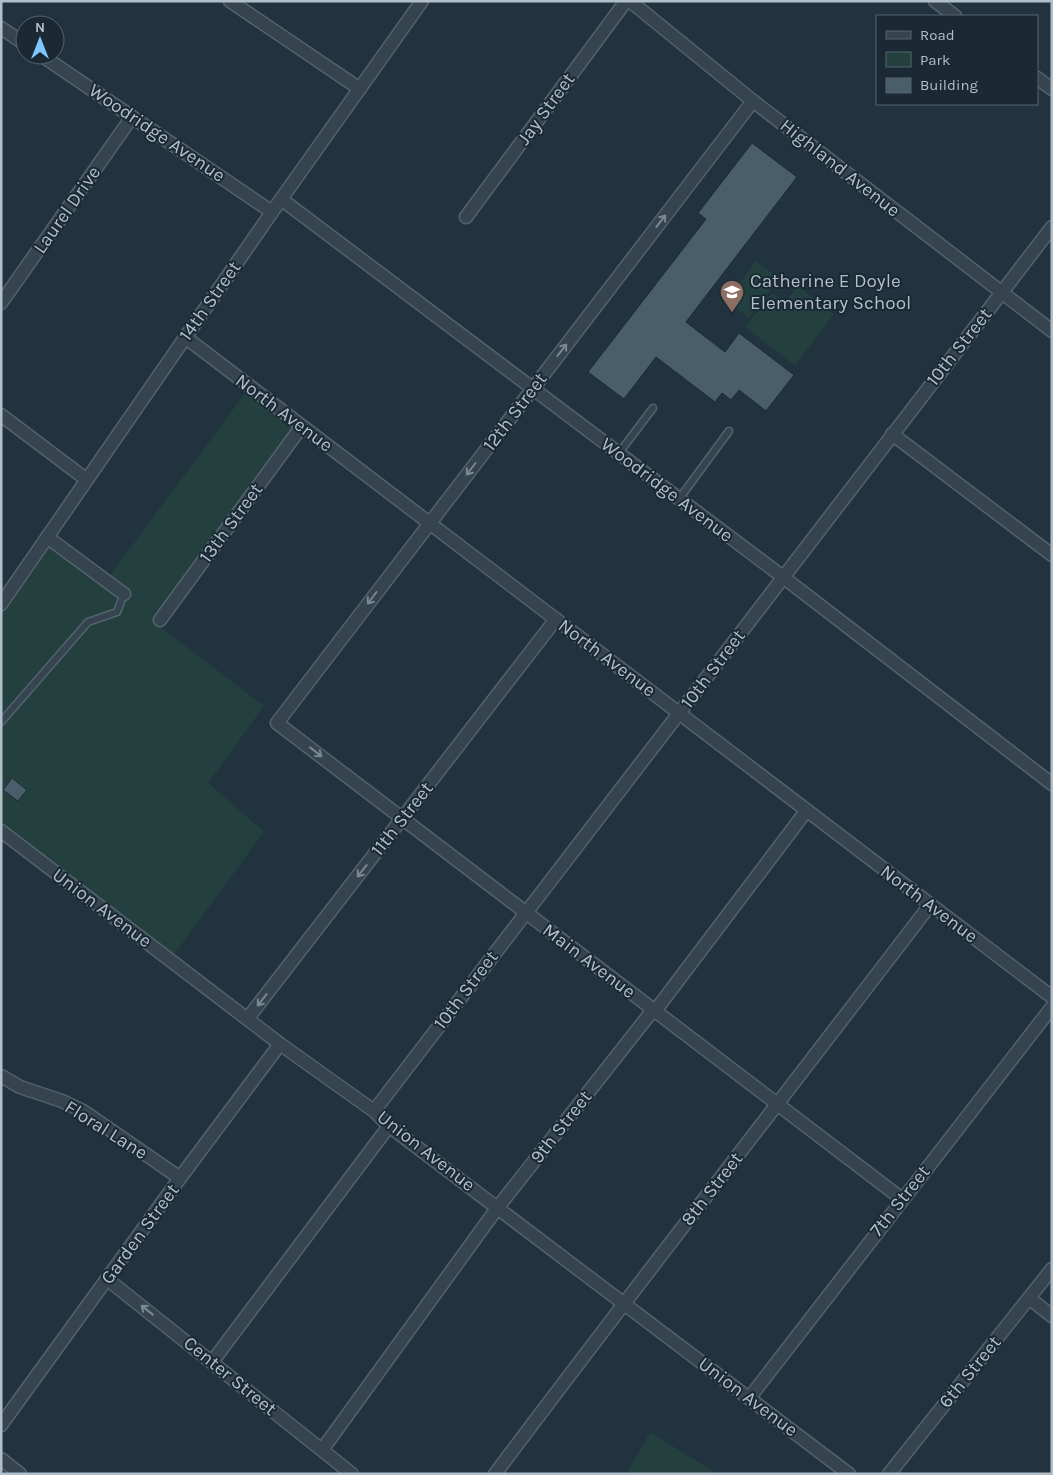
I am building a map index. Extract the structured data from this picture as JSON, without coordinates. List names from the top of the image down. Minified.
{"streets":{"street":["Jay Street","Woodridge Avenue","Highland Avenue","Laurel Drive","14th Street","10th Street","12th Street","North Avenue","13th Street","11th Street","Union Avenue","Main Avenue","9th Street","Floral Lane","8th Street","7th Street","Garden Street","6th Street","Center Street"]},"crossings":[["Woodridge Avenue","Laurel Drive"],["Woodridge Avenue","14th Street"],["Woodridge Avenue","10th Street"],["Woodridge Avenue","12th Street"],["Highland Avenue","10th Street"],["Highland Avenue","12th Street"],["14th Street","North Avenue"],["10th Street","North Avenue"],["10th Street","Union Avenue"],["10th Street","Main Avenue"],["12th Street","North Avenue"],["12th Street","Main Avenue"],["North Avenue","13th Street"],["North Avenue","11th Street"],["North Avenue","9th Street"],["North Avenue","8th Street"],["11th Street","Union Avenue"],["11th Street","Main Avenue"],["Union Avenue","9th Street"],["Union Avenue","8th Street"],["Union Avenue","7th Street"],["Union Avenue","Garden Street"],["Main Avenue","9th Street"],["Main Avenue","8th Street"],["Main Avenue","7th Street"],["9th Street","Center Street"],["Floral Lane","Garden Street"],["Garden Street","Center Street"]],"one_way":["11th Street","Center Street"],"places":{"school or university":["Catherine E Doyle Elementary School"]},"legend":["Road","Park","Building"],"north":"top"}
